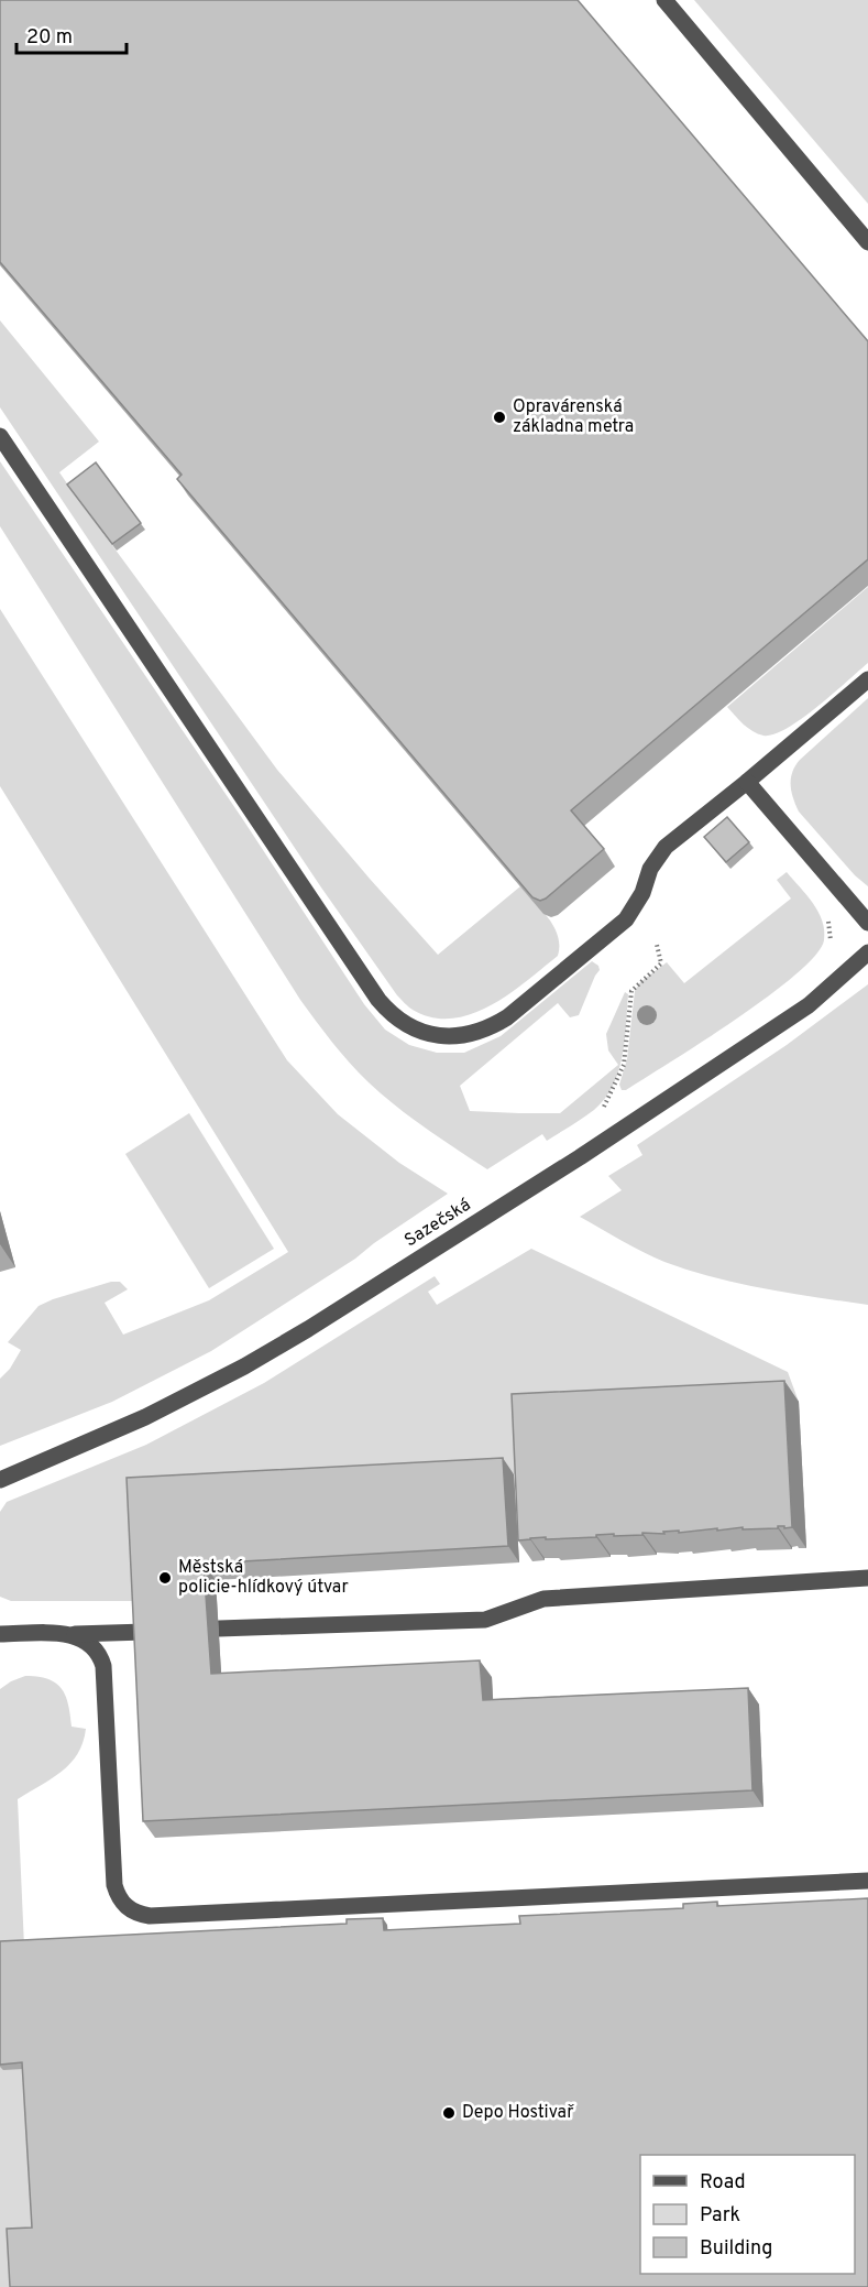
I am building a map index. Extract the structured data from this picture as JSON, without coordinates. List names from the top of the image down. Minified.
{"streets":{"street":["Sazečská"]},"places":["Opravárenská základna metra","Městská policie-hlídkový útvar","Depo Hostivař"],"legend":["Road","Park","Building"],"scale_bar":"20 m"}
